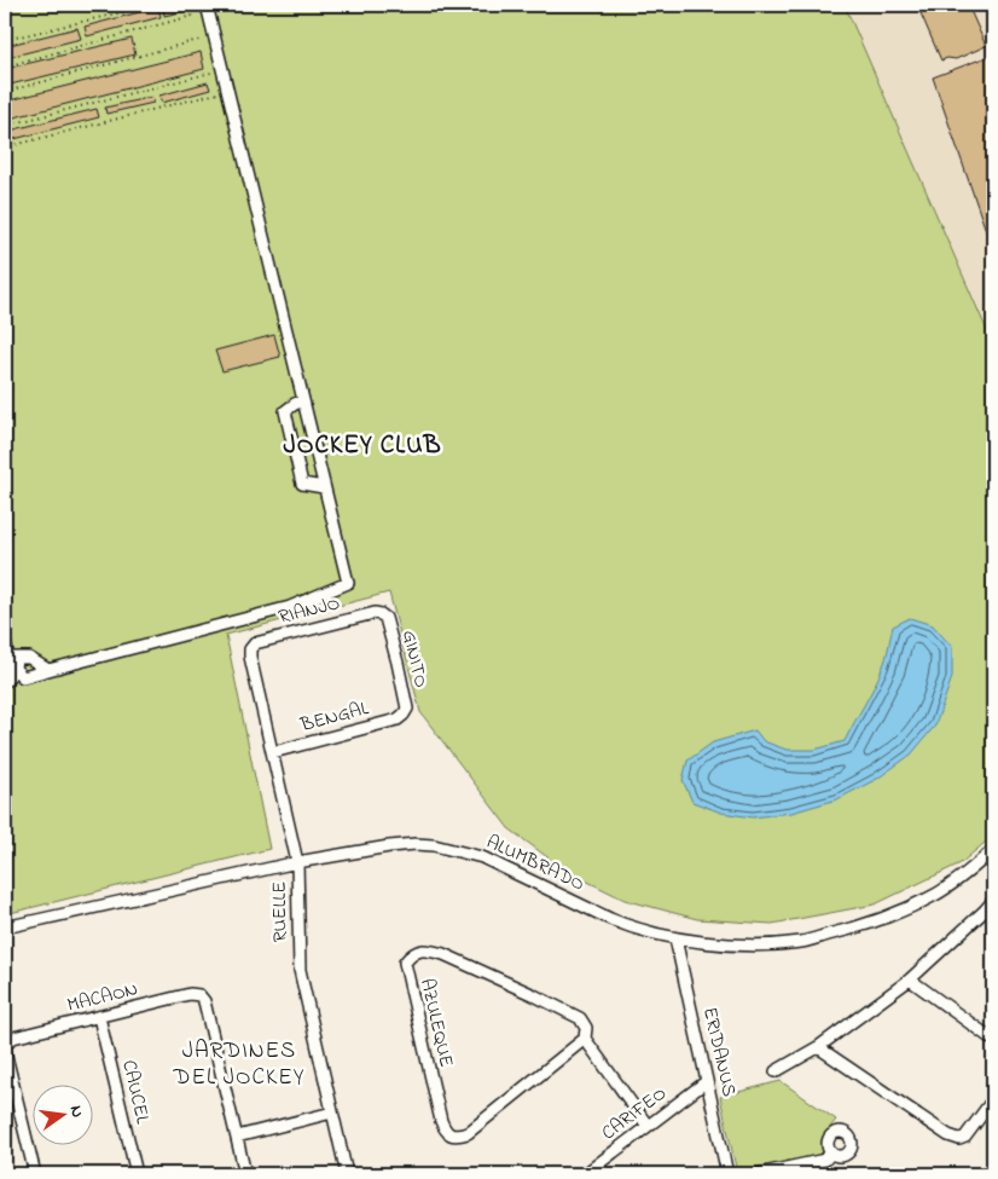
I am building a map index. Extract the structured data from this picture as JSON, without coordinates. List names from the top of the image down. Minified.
{"streets":{"street":["RIANJO","GINITO","BENGAL","ALUMBRADO","RUELLE","MACAON","AZULEQUE","ERIDANUS","CAUCEL","CARIFEO"]},"crossings":[["RIANJO","GINITO"],["RIANJO","RUELLE"],["GINITO","BENGAL"],["BENGAL","RUELLE"],["ALUMBRADO","RUELLE"],["ALUMBRADO","ERIDANUS"],["MACAON","CAUCEL"],["AZULEQUE","CARIFEO"],["ERIDANUS","CARIFEO"]],"districts":["JOCKEY CLUB","JARDINES DEL JOCKEY"],"north":"right"}
